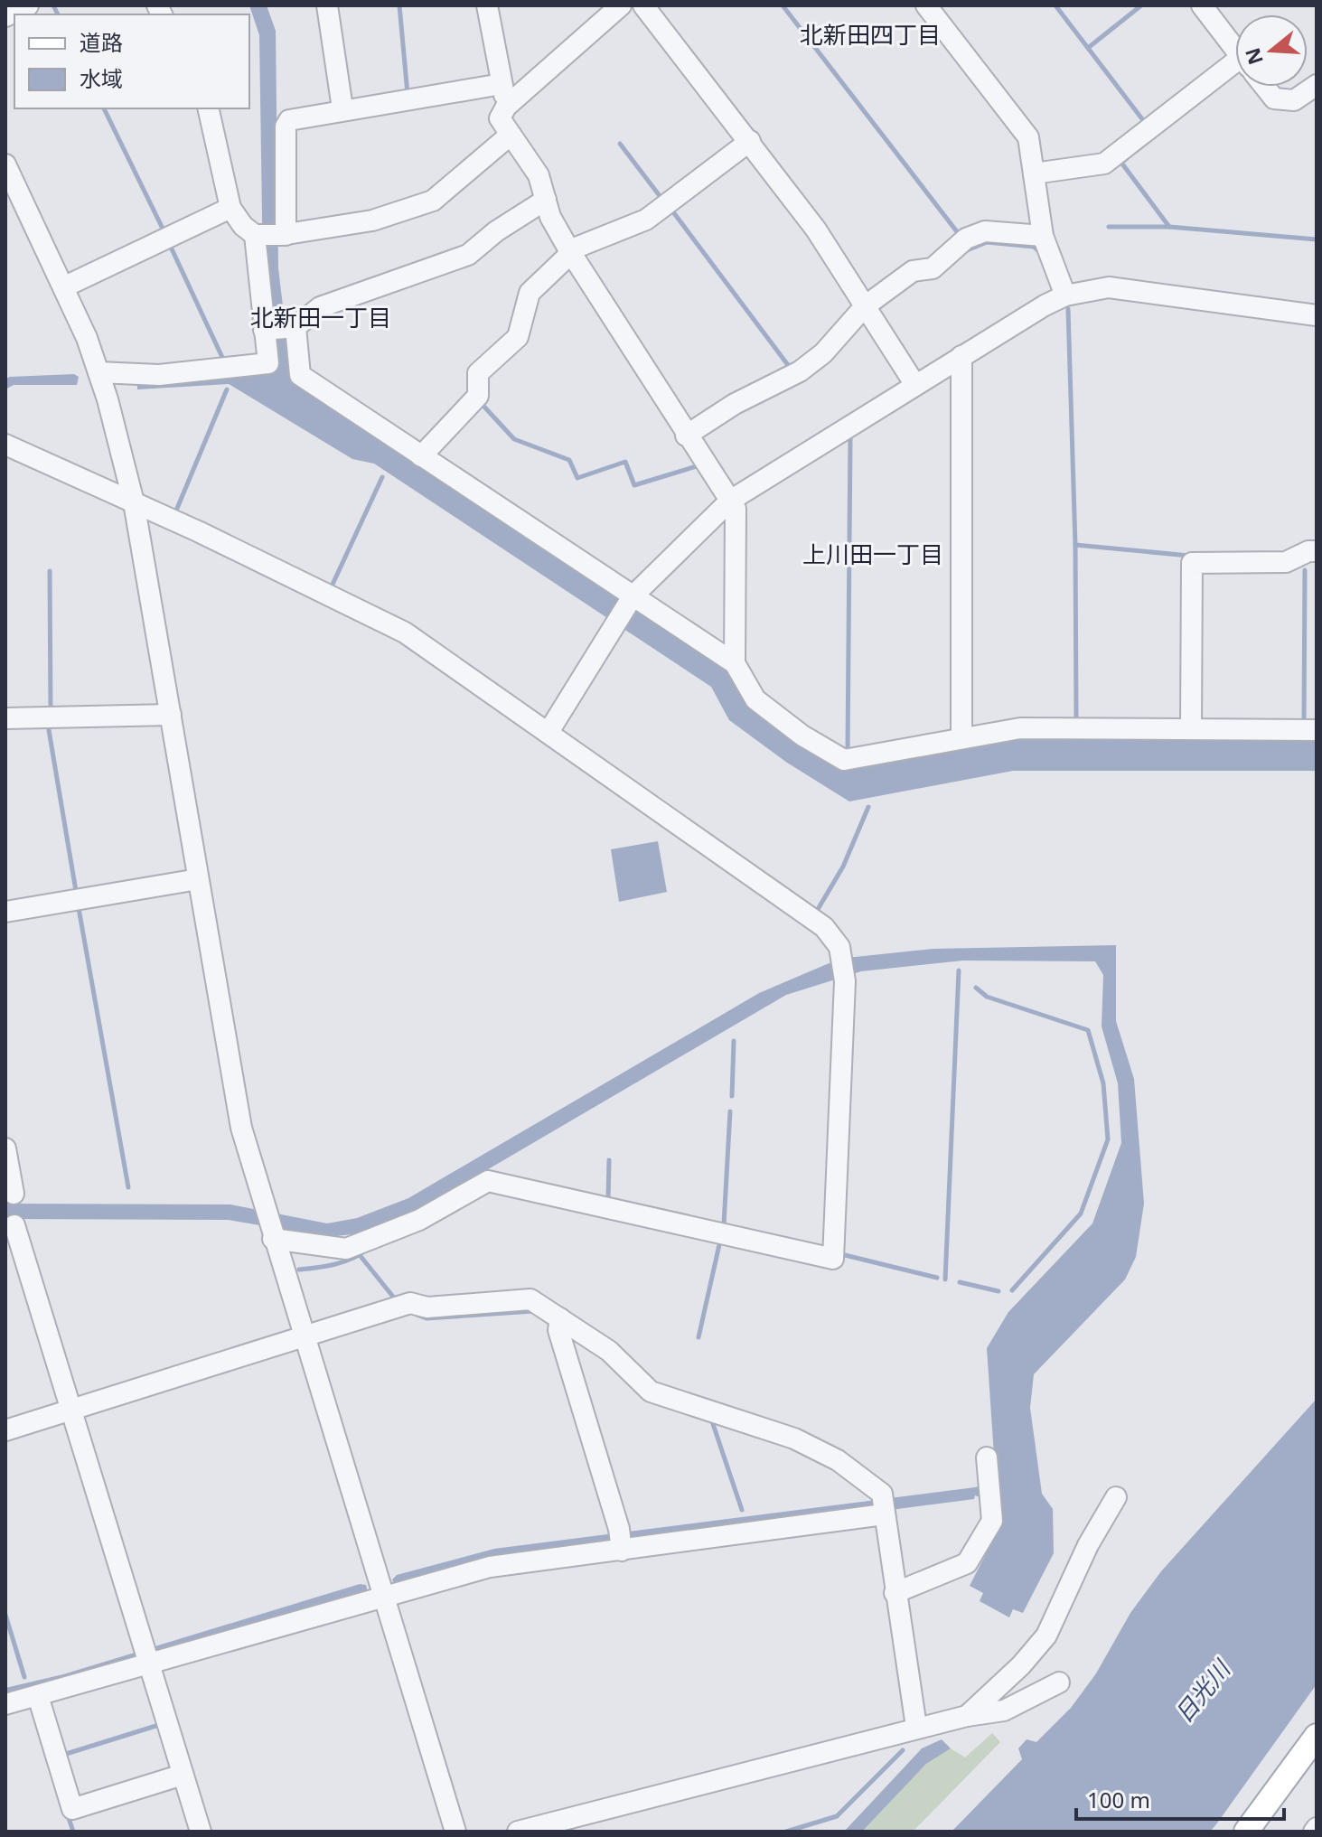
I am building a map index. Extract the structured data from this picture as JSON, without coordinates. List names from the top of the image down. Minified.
{"districts":["北新田四丁目","北新田一丁目","上川田一丁目"],"water":["日光川"],"legend":["道路","水域"],"scale_bar":"100 m","north":"left"}
